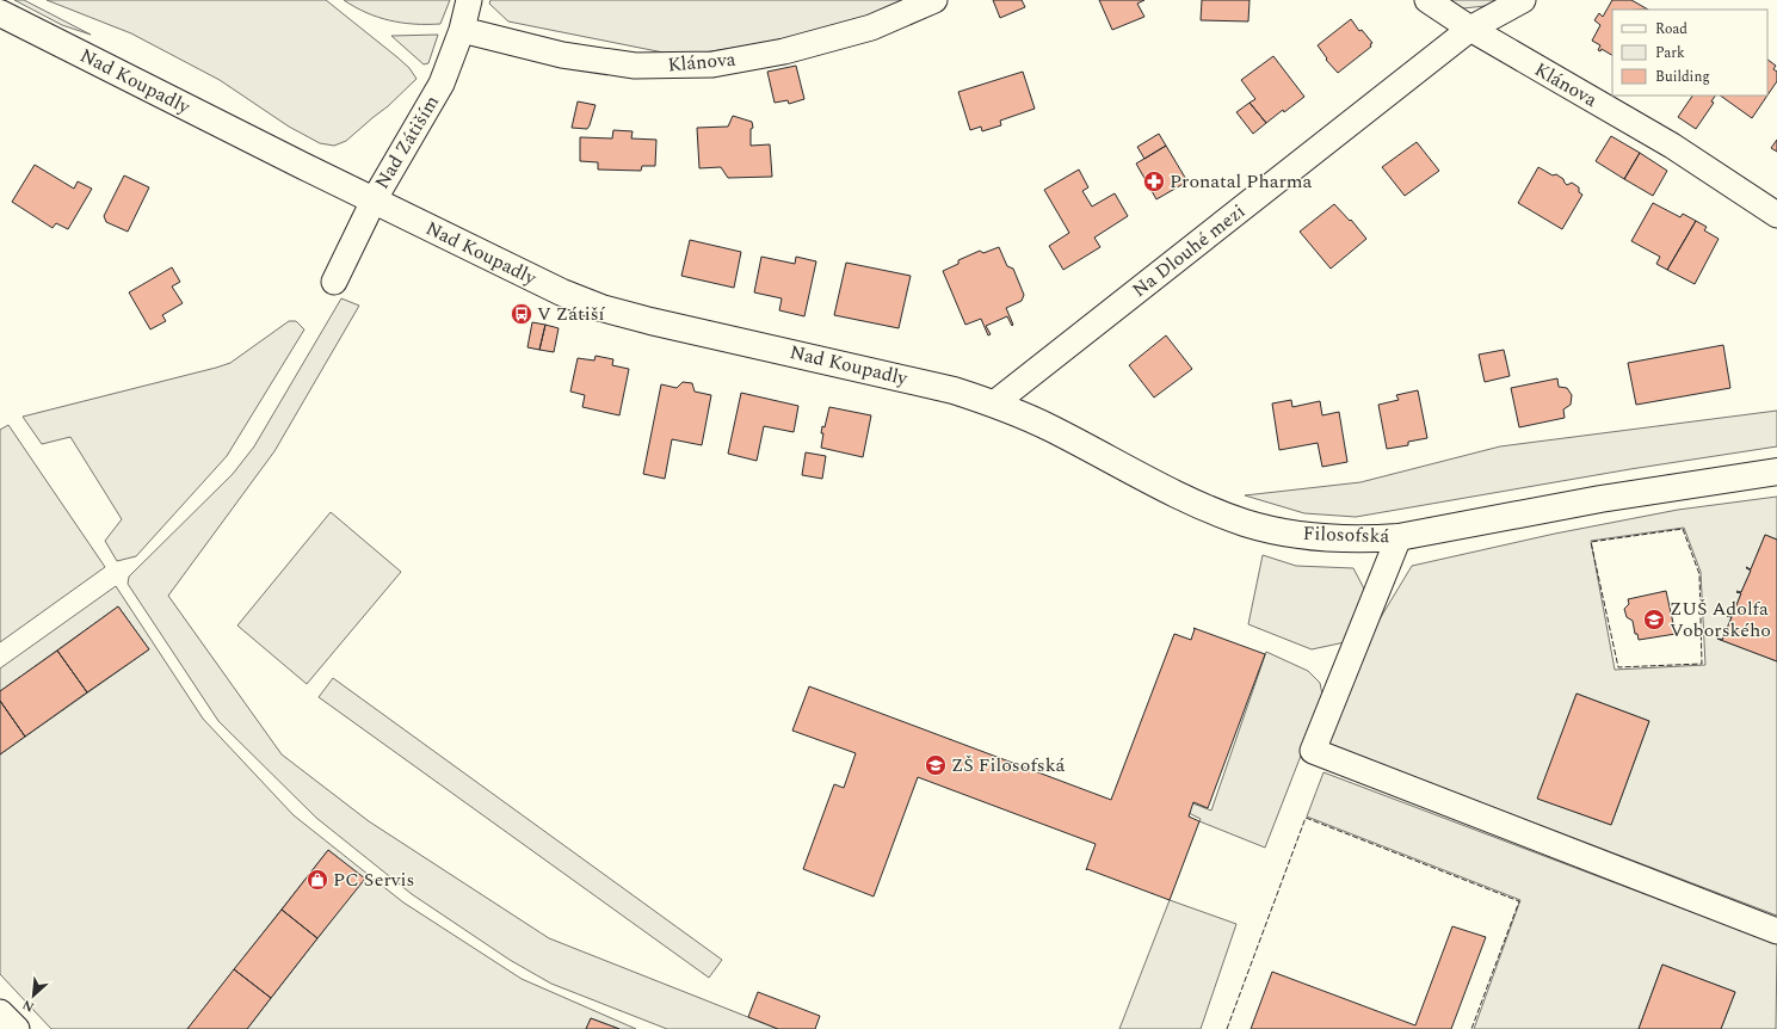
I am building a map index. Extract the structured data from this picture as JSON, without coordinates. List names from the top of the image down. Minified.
{"streets":{"street":["Klánova","Nad Koupadly","Nad Zátiším","Na Dlouhé mezi","Filosofská"]},"crossings":[["Klánova","Nad Zátiším"],["Klánova","Na Dlouhé mezi"],["Nad Koupadly","Nad Zátiším"],["Nad Koupadly","Na Dlouhé mezi"],["Nad Koupadly","Filosofská"],["Na Dlouhé mezi","Filosofská"]],"places":{"pharmacy":["Pronatal Pharma"],"bus stop":["V Zátiší"],"school or university":["ZUŠ Adolfa Voborského","ZŠ Filosofská"],"shop":["PC Servis"]},"legend":["Road","Park","Building"],"north":"bottom left"}
